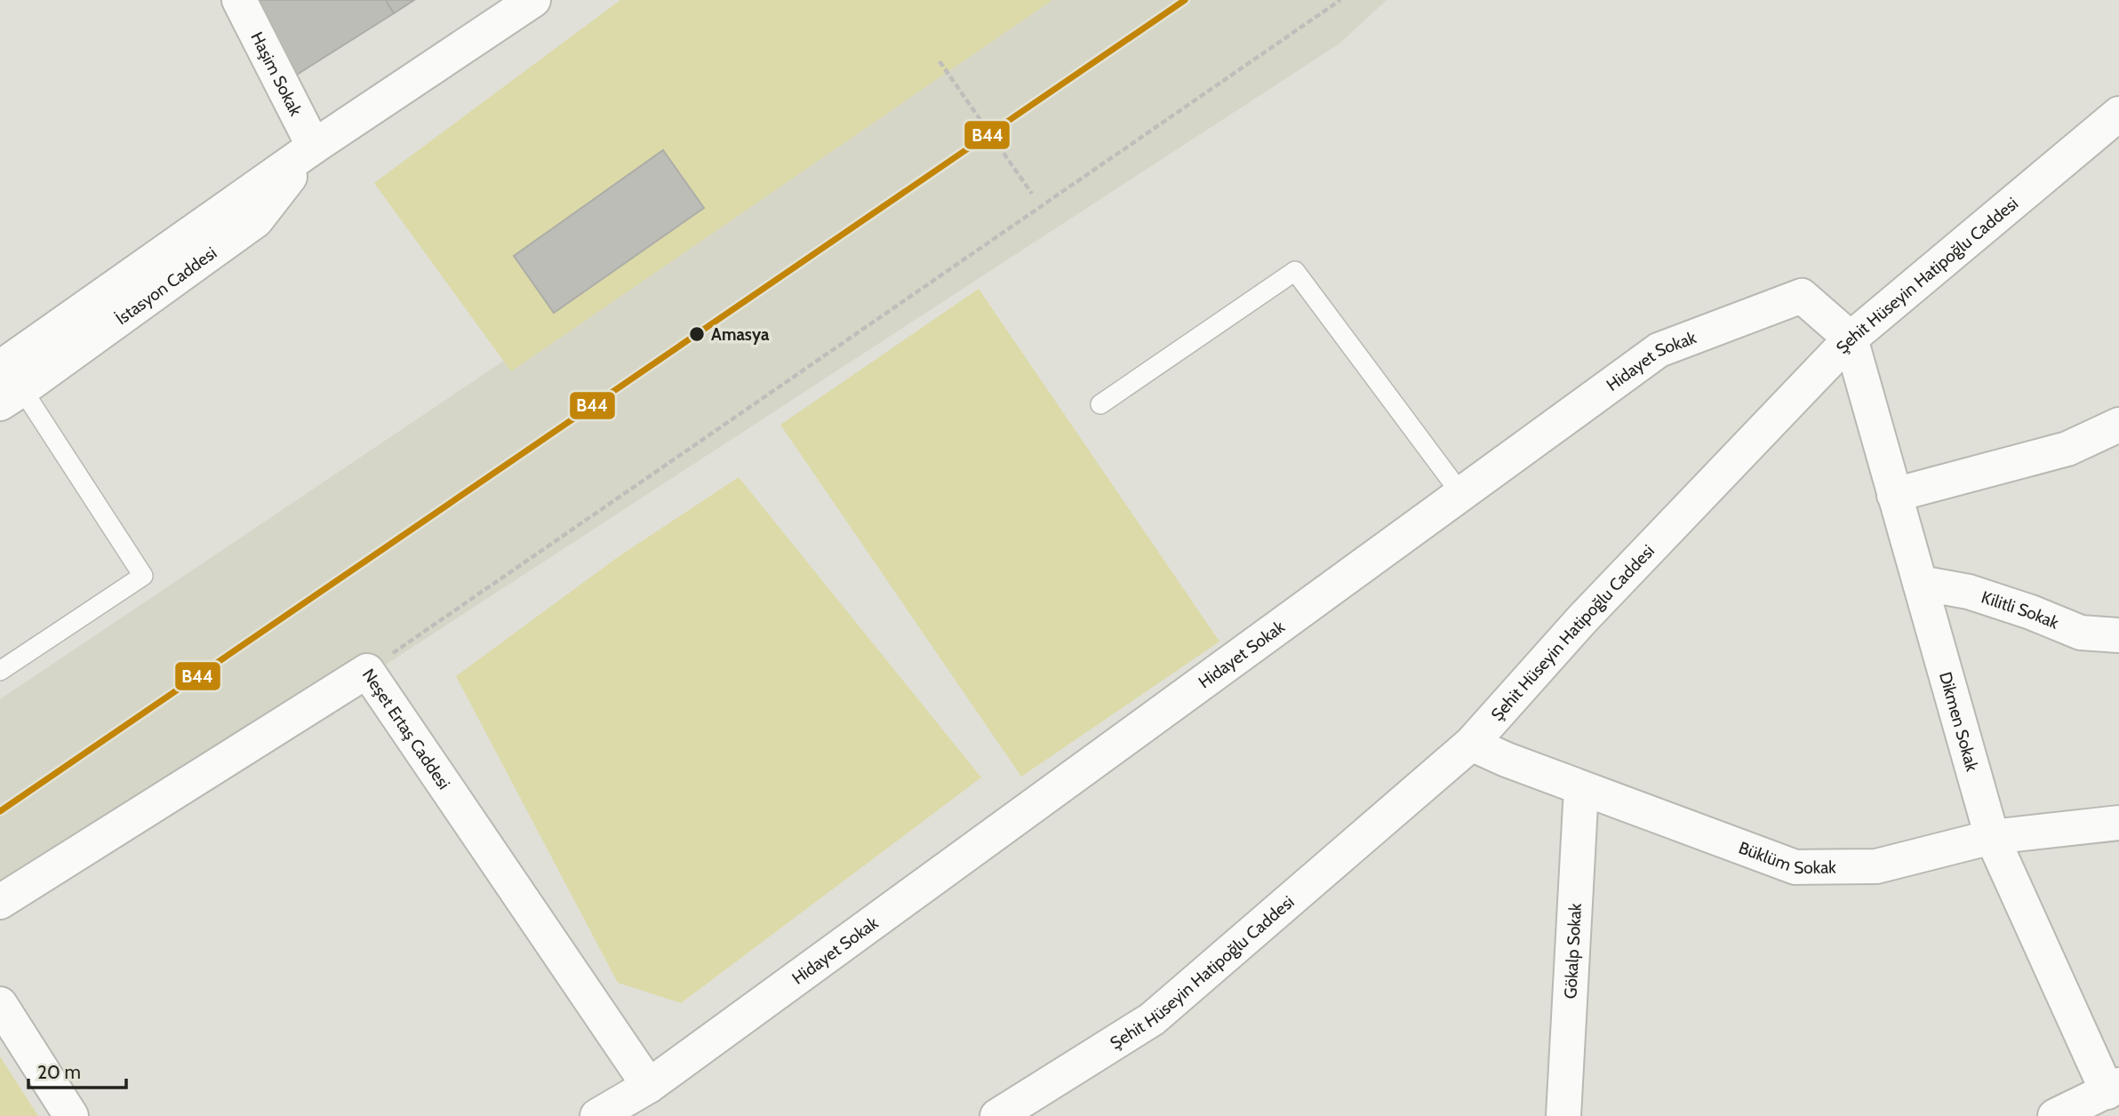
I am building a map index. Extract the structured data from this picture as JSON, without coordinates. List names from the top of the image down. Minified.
{"streets":{"street":["Haşim Sokak","Şehit Hüseyin Hatipoğlu Caddesi","İstasyon Caddesi","Hidayet Sokak","Kilitli Sokak","Dikmen Sokak","Neşet Ertaş Caddesi","Büklüm Sokak","Gökalp Sokak"]},"crossings":[["Haşim Sokak","İstasyon Caddesi"],["Şehit Hüseyin Hatipoğlu Caddesi","Hidayet Sokak"],["Şehit Hüseyin Hatipoğlu Caddesi","Dikmen Sokak"],["Şehit Hüseyin Hatipoğlu Caddesi","Büklüm Sokak"],["Hidayet Sokak","Dikmen Sokak"],["Hidayet Sokak","Neşet Ertaş Caddesi"],["Kilitli Sokak","Dikmen Sokak"],["Dikmen Sokak","Büklüm Sokak"],["Büklüm Sokak","Gökalp Sokak"]],"places":["Amasya"],"lines":["transit line B44"],"scale_bar":"20 m"}
